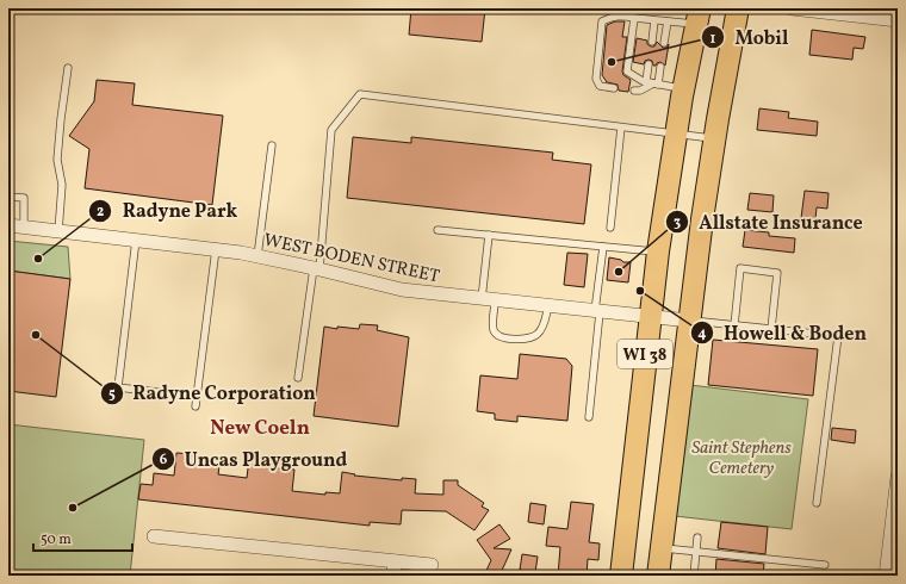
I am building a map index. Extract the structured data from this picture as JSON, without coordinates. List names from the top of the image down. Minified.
{"streets":{"main road":["WI 38"],"street":["WEST BODEN STREET"]},"crossings":[["WEST BODEN STREET","WI 38"]],"districts":["New Coeln"],"parks":["Saint Stephens Cemetery"],"places":["Mobil","Radyne Park","Allstate Insurance","Howell & Boden","Radyne Corporation","Uncas Playground"],"scale_bar":"50 m"}
